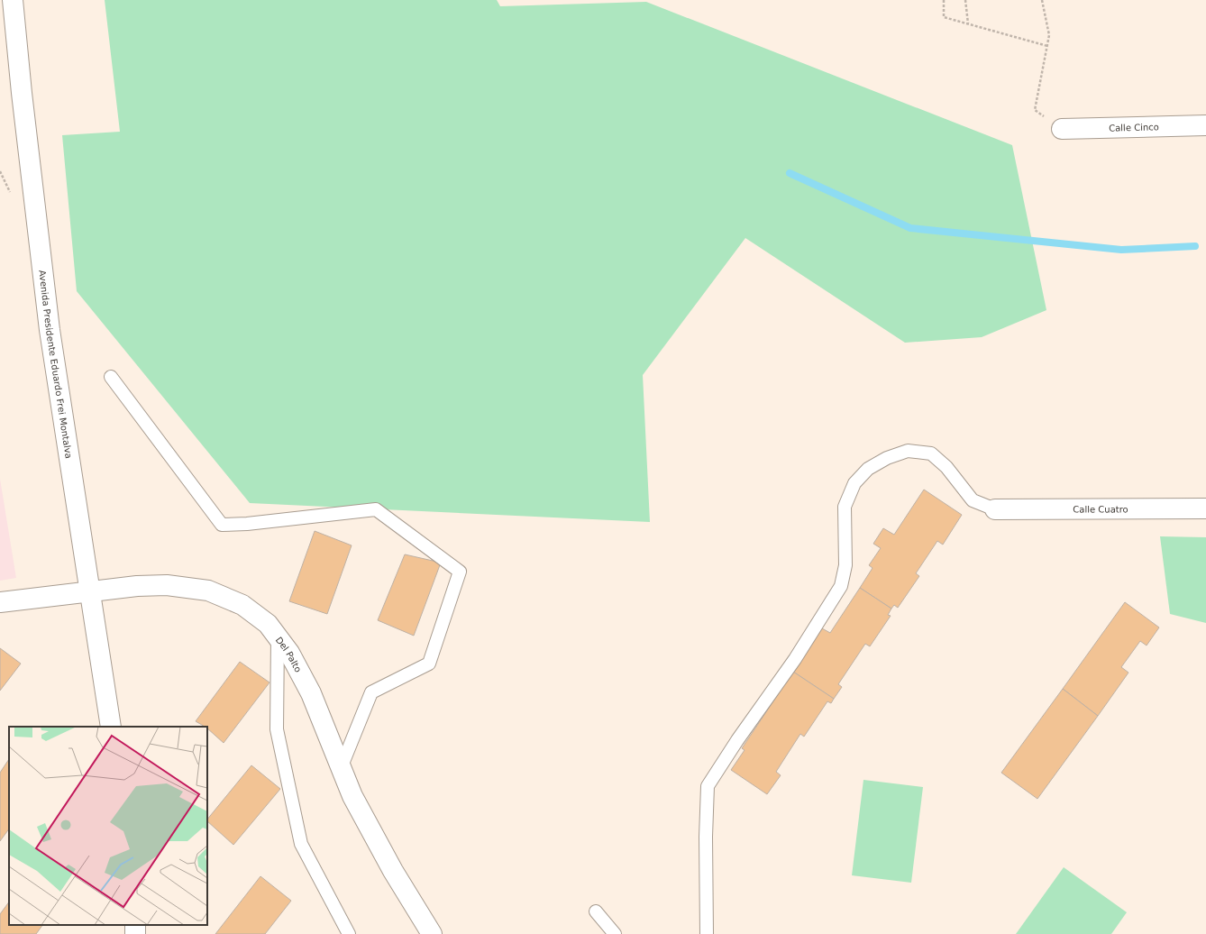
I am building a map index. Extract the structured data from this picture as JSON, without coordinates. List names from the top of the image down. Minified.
{"streets":{"street":["Calle Cinco","Avenida Presidente Eduardo Frei Montalva","Calle Cuatro","Del Palto"]},"crossings":[["Avenida Presidente Eduardo Frei Montalva","Del Palto"]]}
